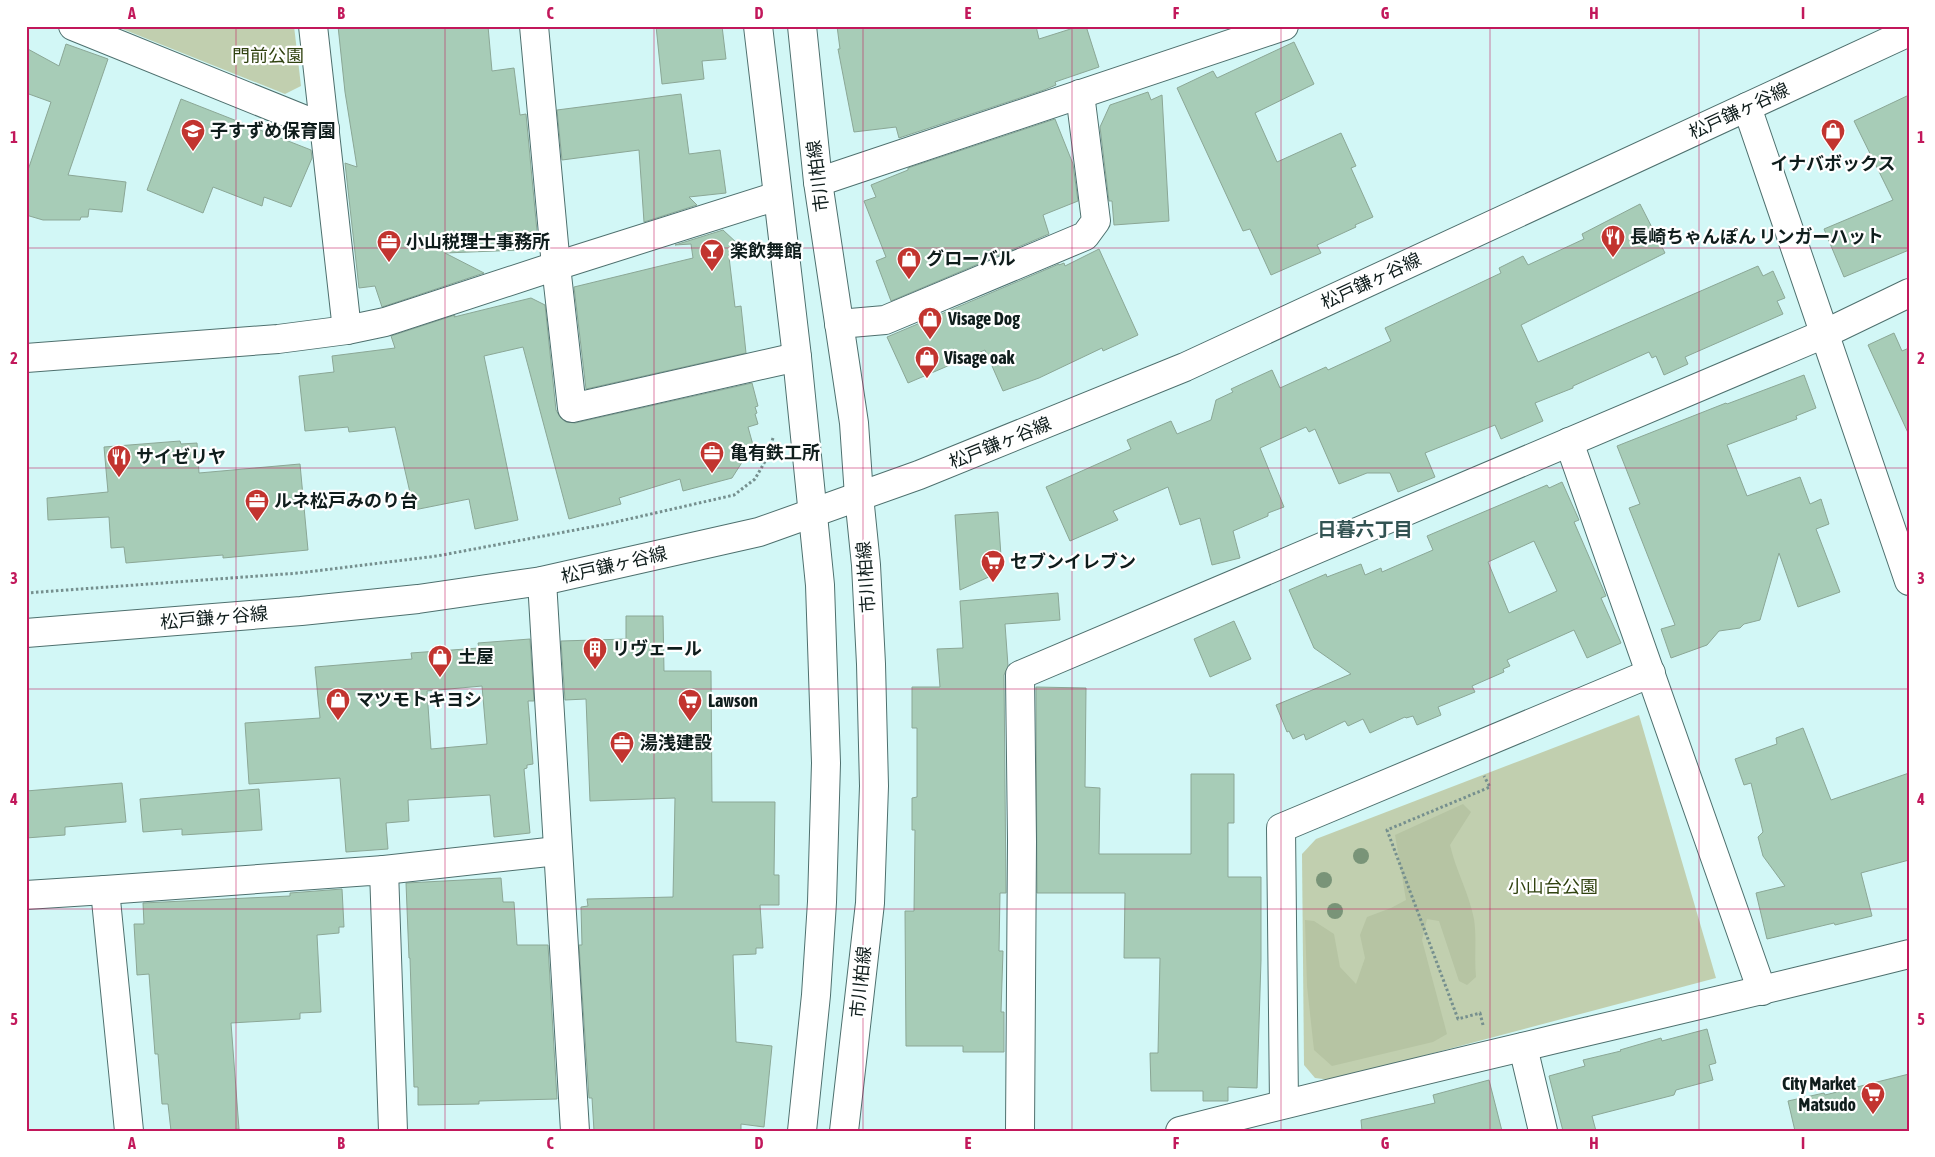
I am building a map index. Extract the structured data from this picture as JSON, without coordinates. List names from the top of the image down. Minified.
{"streets":{"street":["松戸鎌ヶ谷線","市川柏線"]},"crossings":[["松戸鎌ヶ谷線","市川柏線"]],"districts":["日暮六丁目"],"parks":["門前公園","小山台公園"],"places":{"school or university":["子すずめ保育園"],"shop":["イナバボックス","グローバル","Visage Dog","Visage oak","土屋","マツモトキヨシ"],"restaurant":["長崎ちゃんぽん リンガーハット","サイゼリヤ"],"office":["小山税理士事務所","亀有鉄工所","ルネ松戸みのり台","湯浅建設"],"bar":["楽飲舞館"],"supermarket":["セブンイレブン","Lawson","City Market Matsudo"],"building":["リヴェール"]},"grid":{"columns":["A","B","C","D","E","F","G","H","I"],"rows":["1","2","3","4","5"]}}
